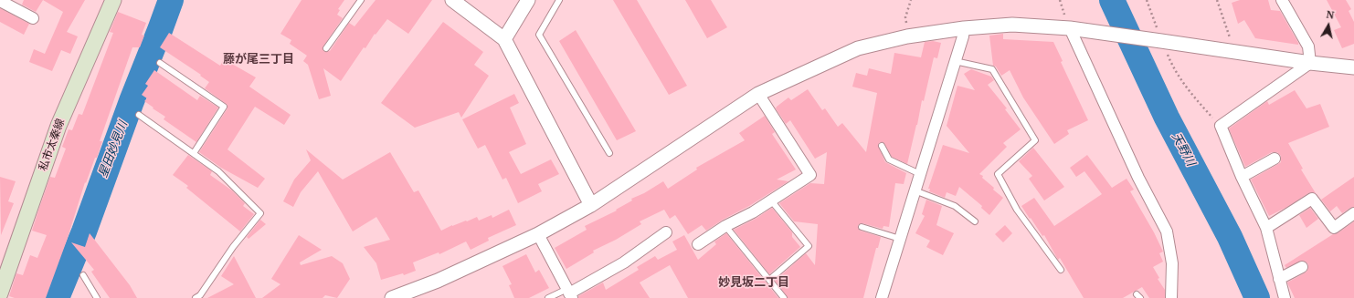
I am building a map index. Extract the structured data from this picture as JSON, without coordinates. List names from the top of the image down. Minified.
{"streets":{"main road":["私市太秦線"]},"districts":["藤が尾三丁目","妙見坂二丁目"],"water":["星田妙見川","天野川"],"north":"top"}
